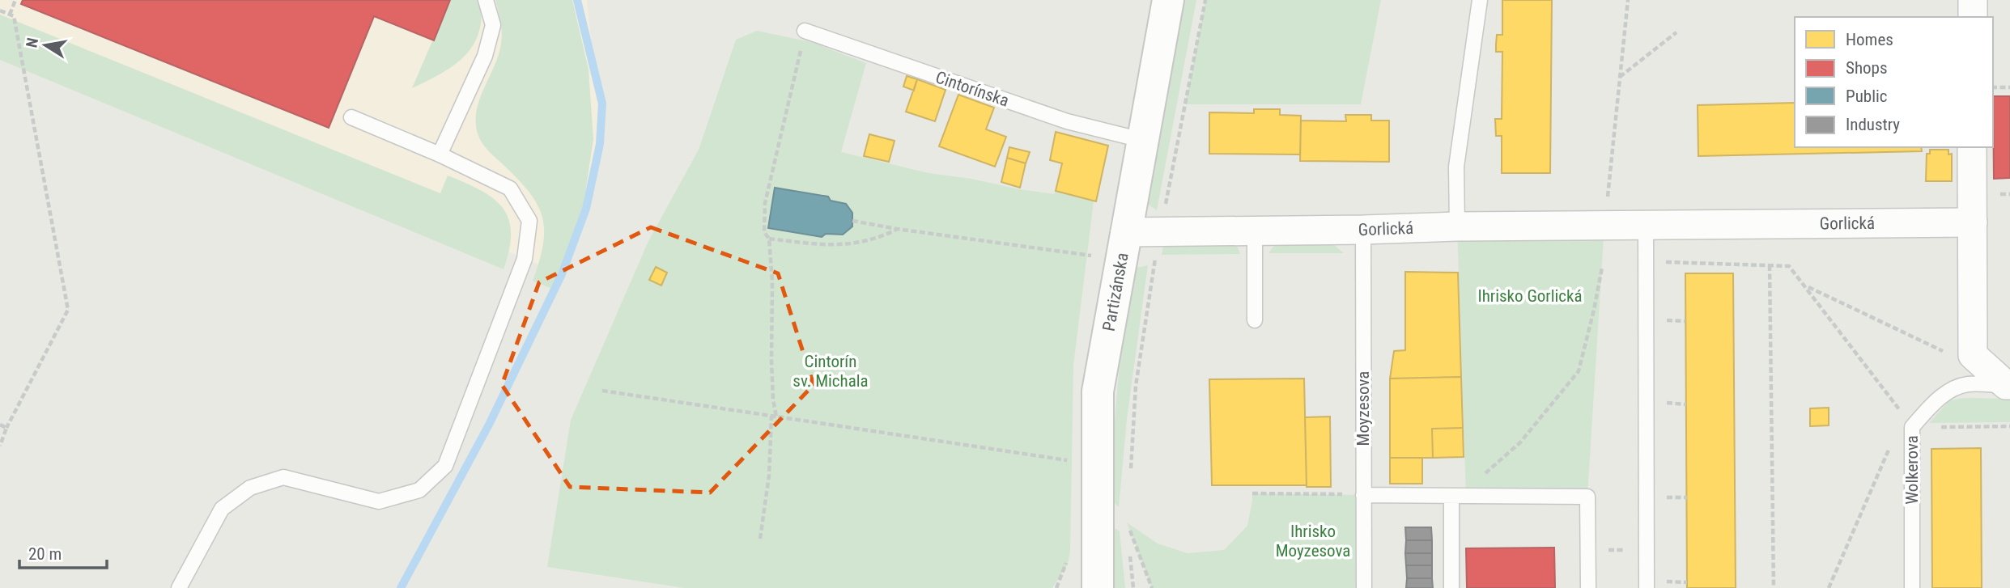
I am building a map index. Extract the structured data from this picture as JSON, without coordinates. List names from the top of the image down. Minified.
{"streets":{"street":["Gorlická","Partizánska","Wolkerova"],"lane":["Cintorínska","Moyzesova"]},"crossings":[["Cintorínska","Partizánska"],["Gorlická","Partizánska"],["Gorlická","Moyzesova"],["Gorlická","Wolkerova"]],"parks":["Ihrisko Gorlická","Cintorín sv. Michala","Ihrisko Moyzesova"],"legend":["Homes","Shops","Public","Industry"],"scale_bar":"20 m","north":"left"}
